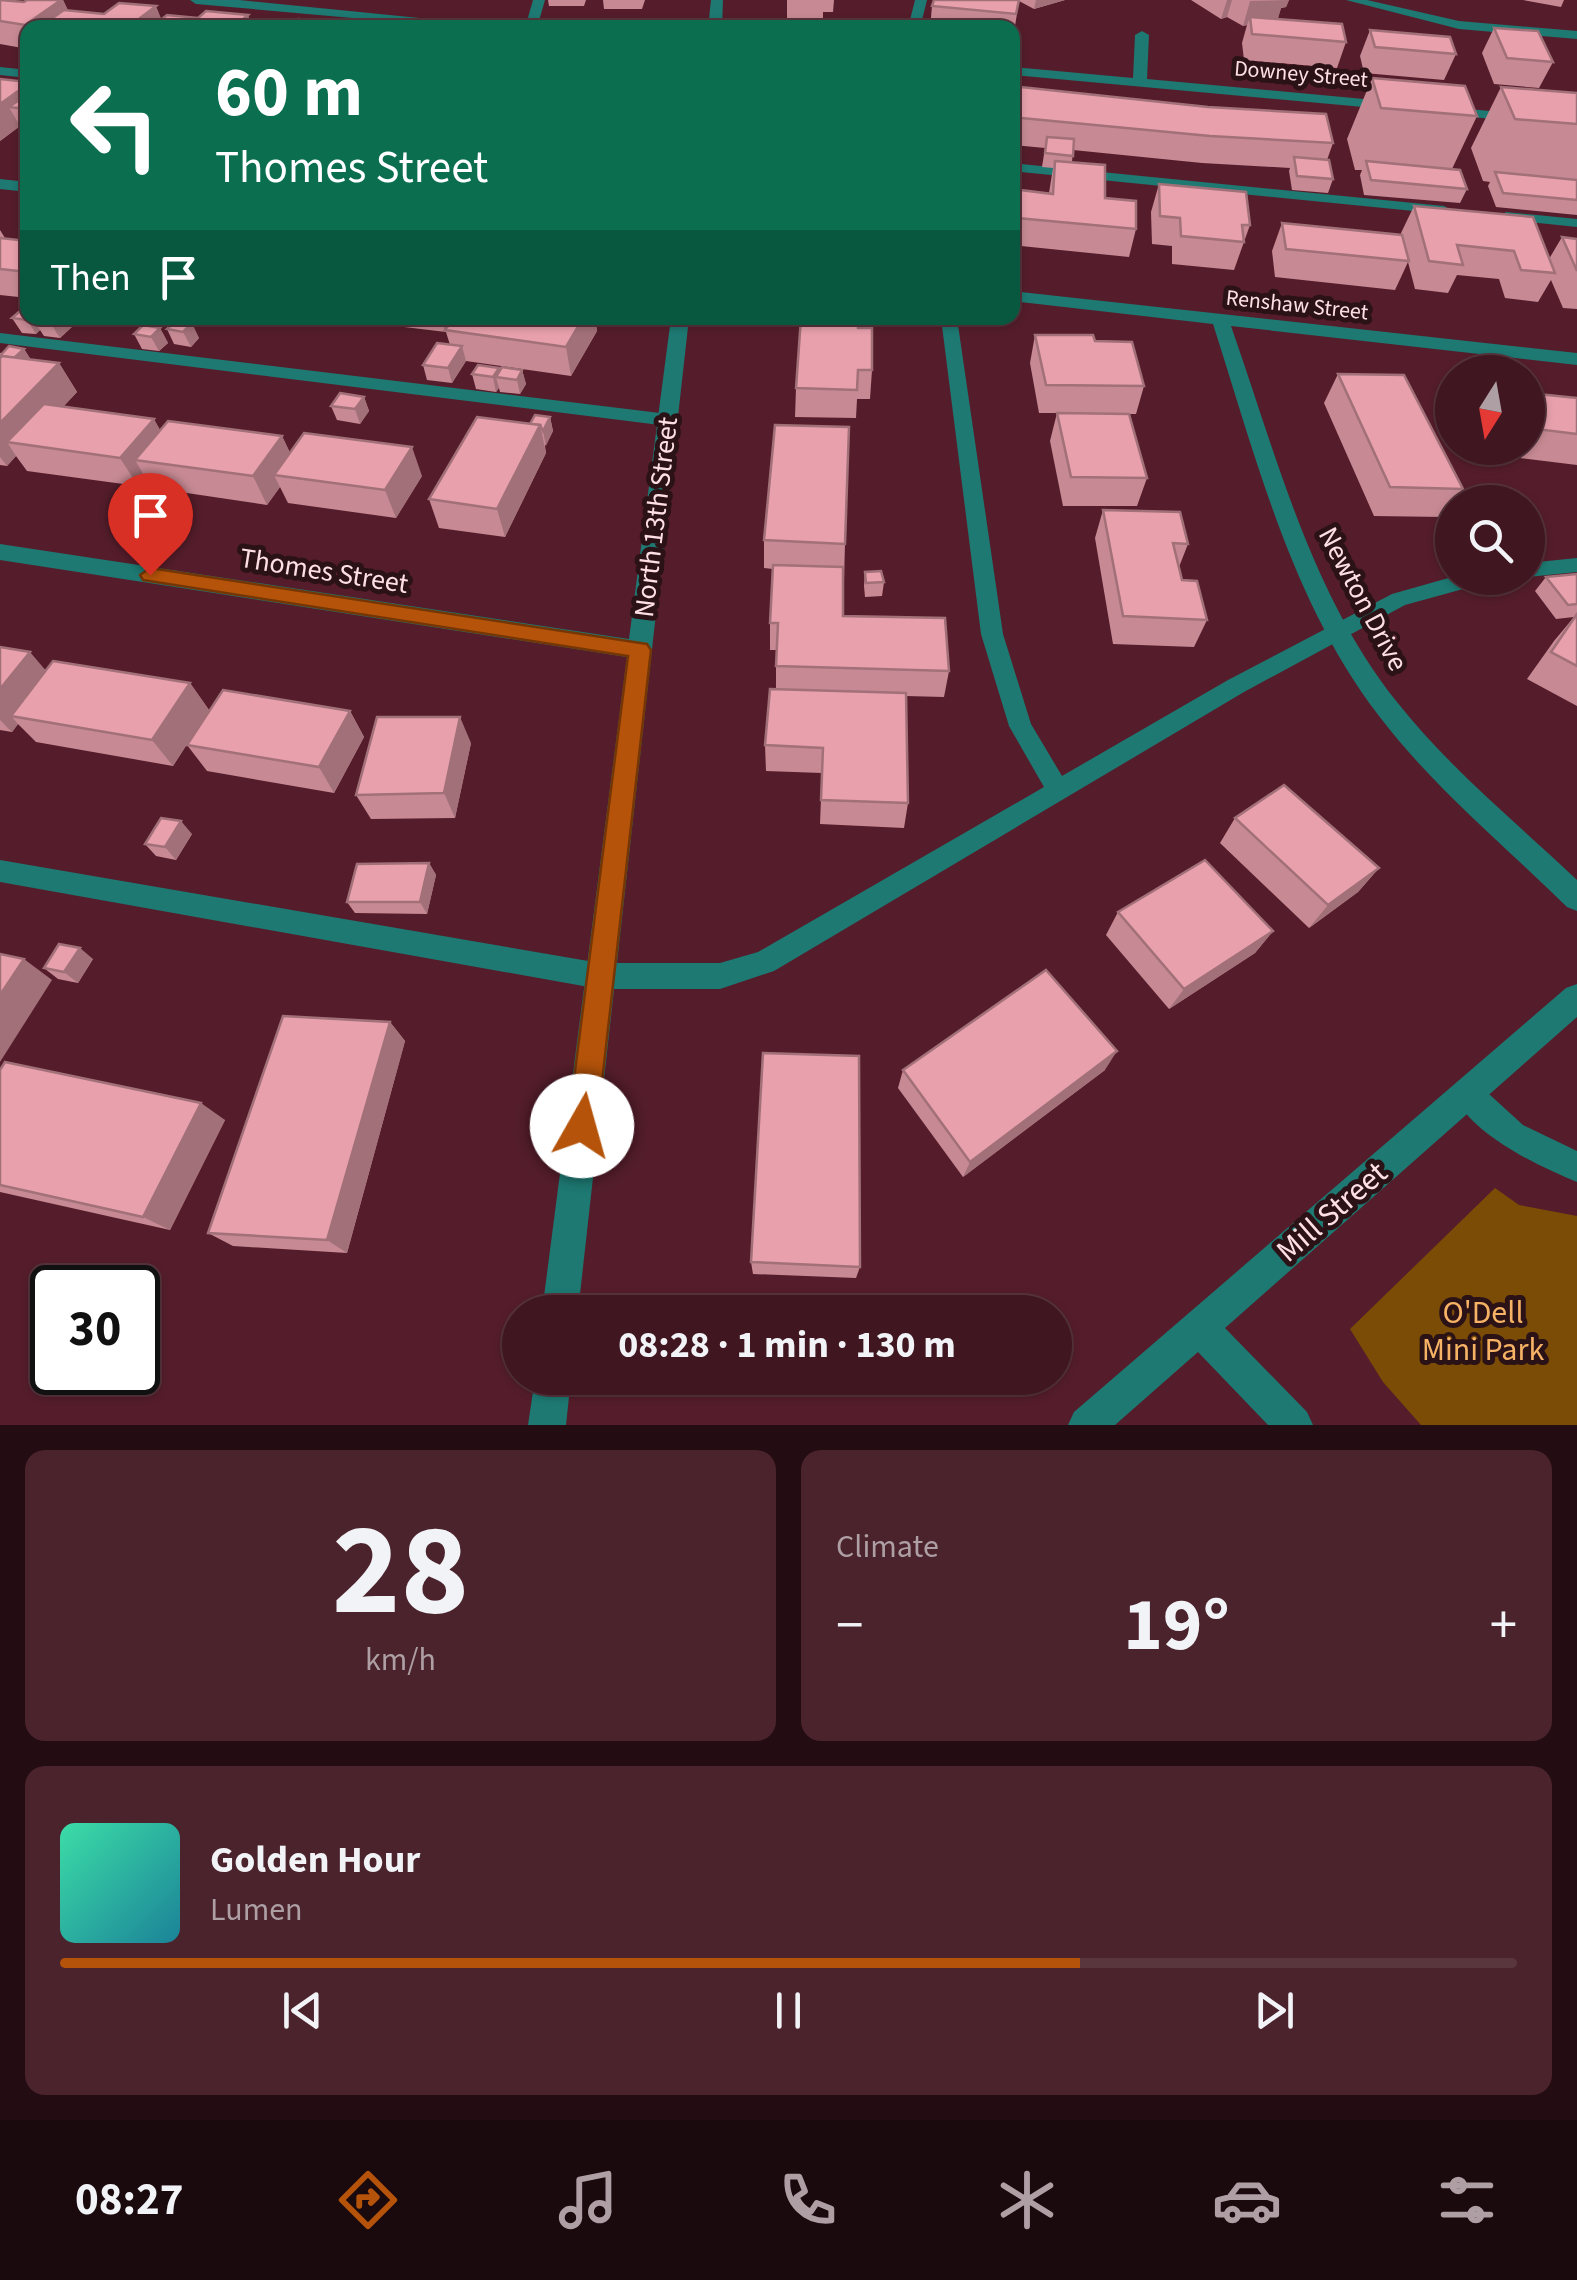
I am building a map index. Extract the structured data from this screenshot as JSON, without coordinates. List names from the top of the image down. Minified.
{"streets":{"street":["Downey Street","Renshaw Street","North 13th Street","Thomes Street","Newton Drive","Mill Street"]},"crossings":[["Renshaw Street","Newton Drive"],["North 13th Street","Thomes Street"]],"parks":["O'Dell Mini Park"],"north":"bottom","page":{"turn":["60 m","Thomes Street"],"then":"Then","limit":"30","trip":"08:28 · 1 min · 130 m","tile":[["28","km/h"],"Climate"],"heat":["−","19°","+"],"song":["Golden Hour","Lumen"],"tabs":"08:27"}}
